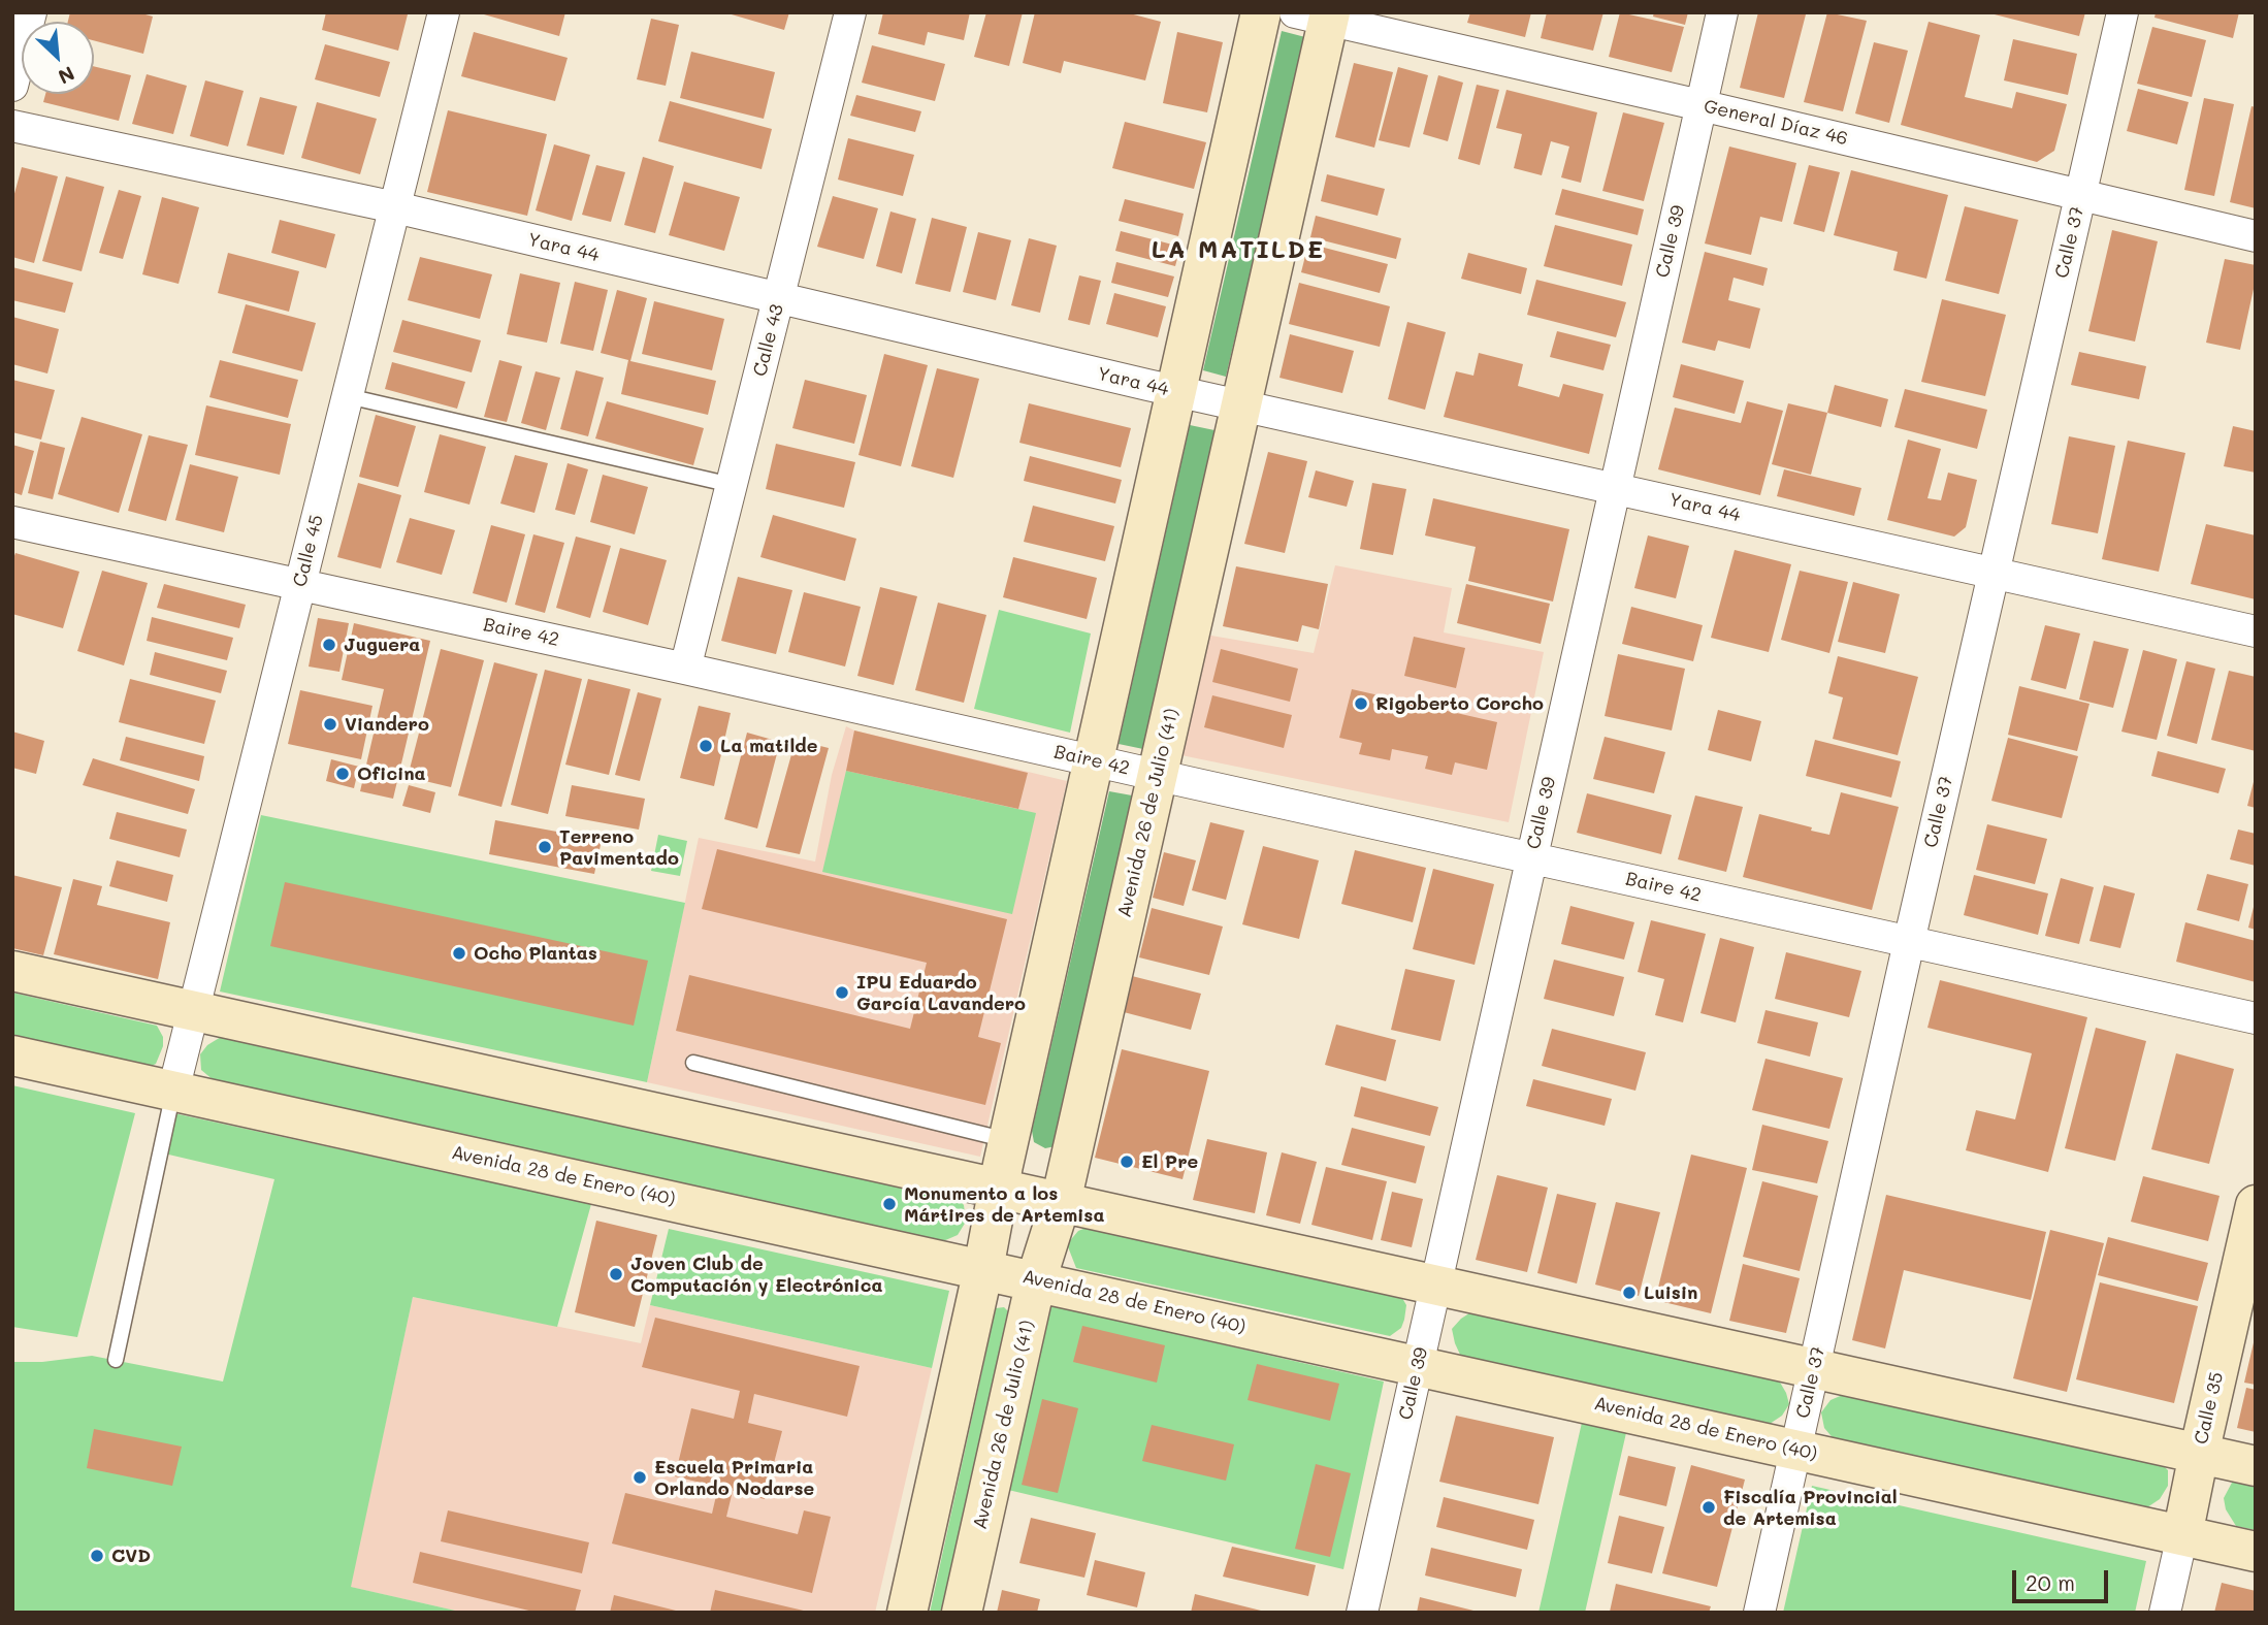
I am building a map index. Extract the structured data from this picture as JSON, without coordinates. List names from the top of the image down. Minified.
{"streets":{"main road":["Avenida 26 de Julio (41)","Avenida 28 de Enero (40)","Calle 35"],"street":["General Díaz 46","Calle 39","Calle 37","Yara 44","Calle 43","Calle 45","Baire 42"]},"crossings":[["General Díaz 46","Calle 39"],["General Díaz 46","Calle 37"],["General Díaz 46","Avenida 26 de Julio (41)"],["Calle 39","Yara 44"],["Calle 39","Baire 42"],["Calle 39","Avenida 28 de Enero (40)"],["Calle 37","Yara 44"],["Calle 37","Baire 42"],["Calle 37","Avenida 28 de Enero (40)"],["Yara 44","Calle 43"],["Yara 44","Calle 45"],["Yara 44","Avenida 26 de Julio (41)"],["Calle 43","Baire 42"],["Calle 45","Baire 42"],["Calle 45","Avenida 28 de Enero (40)"],["Baire 42","Avenida 26 de Julio (41)"],["Avenida 26 de Julio (41)","Avenida 28 de Enero (40)"],["Avenida 28 de Enero (40)","Calle 35"]],"districts":["LA MATILDE"],"places":["Juguera","Rigoberto Corcho","Viandero","La matilde","Oficina","Terreno Pavimentado","Ocho Plantas","IPU Eduardo García Lavandero","El Pre","Monumento a los Mártires de Artemisa","Joven Club de Computación y Electrónica","Luisin","Escuela Primaria Orlando Nodarse","Fiscalía Provincial de Artemisa","CVD"],"scale_bar":"20 m","north":"bottom right"}
